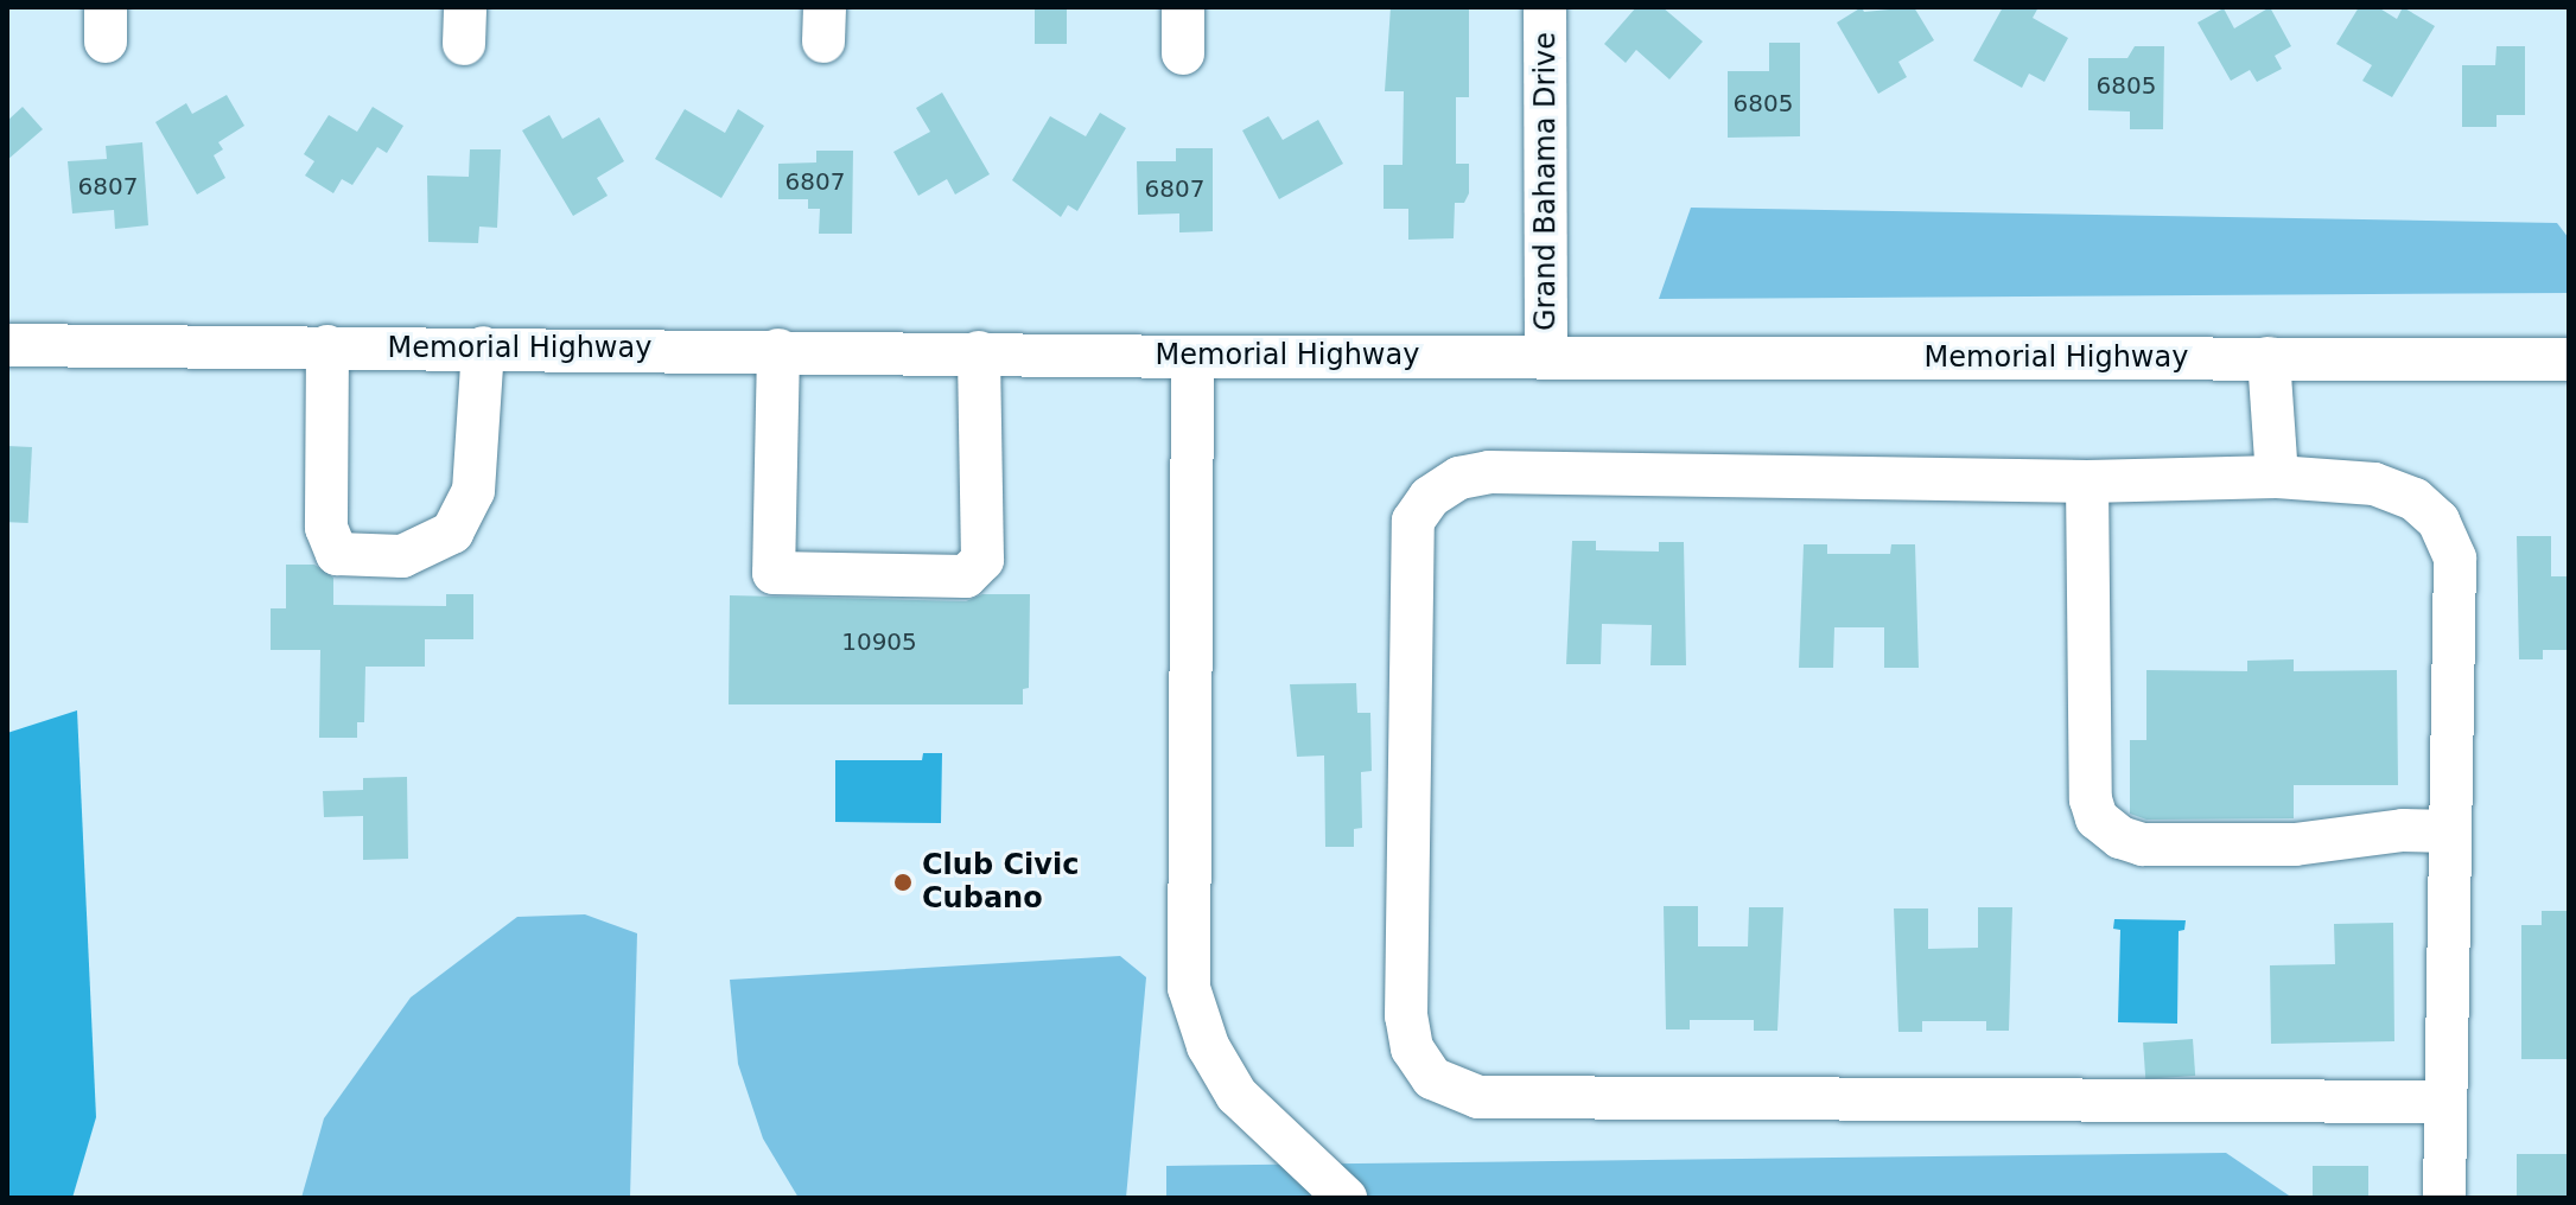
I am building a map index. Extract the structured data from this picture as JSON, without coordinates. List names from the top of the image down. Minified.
{"streets":{"street":["Grand Bahama Drive","Memorial Highway"]},"crossings":[["Grand Bahama Drive","Memorial Highway"]],"places":["Club Civic Cubano"],"house_numbers":["6805","6805","6807","6807","6807","10905"]}
